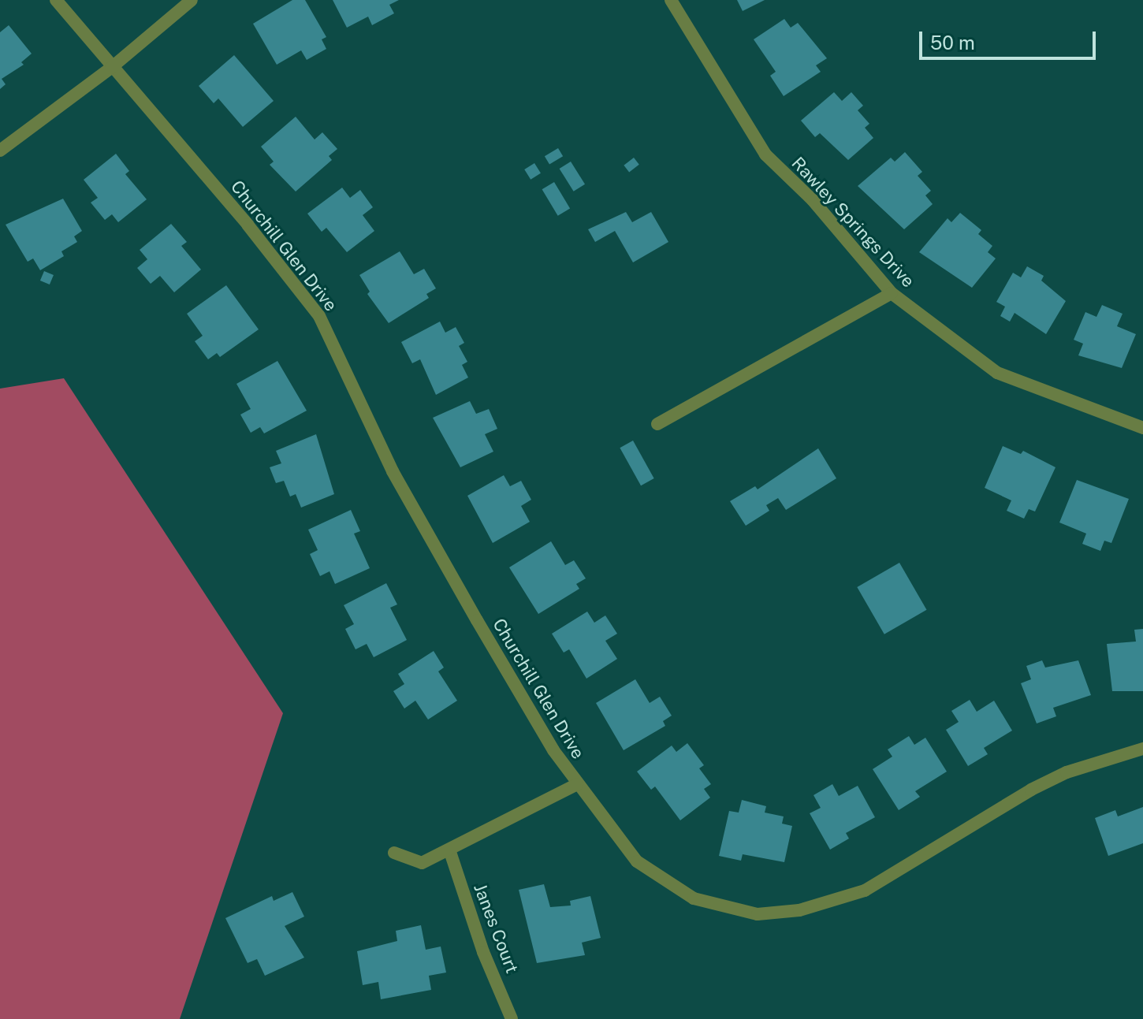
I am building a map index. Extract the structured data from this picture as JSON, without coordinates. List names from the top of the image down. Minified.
{"streets":{"street":["Rawley Springs Drive","Churchill Glen Drive","Janes Court"]},"scale_bar":"50 m"}
